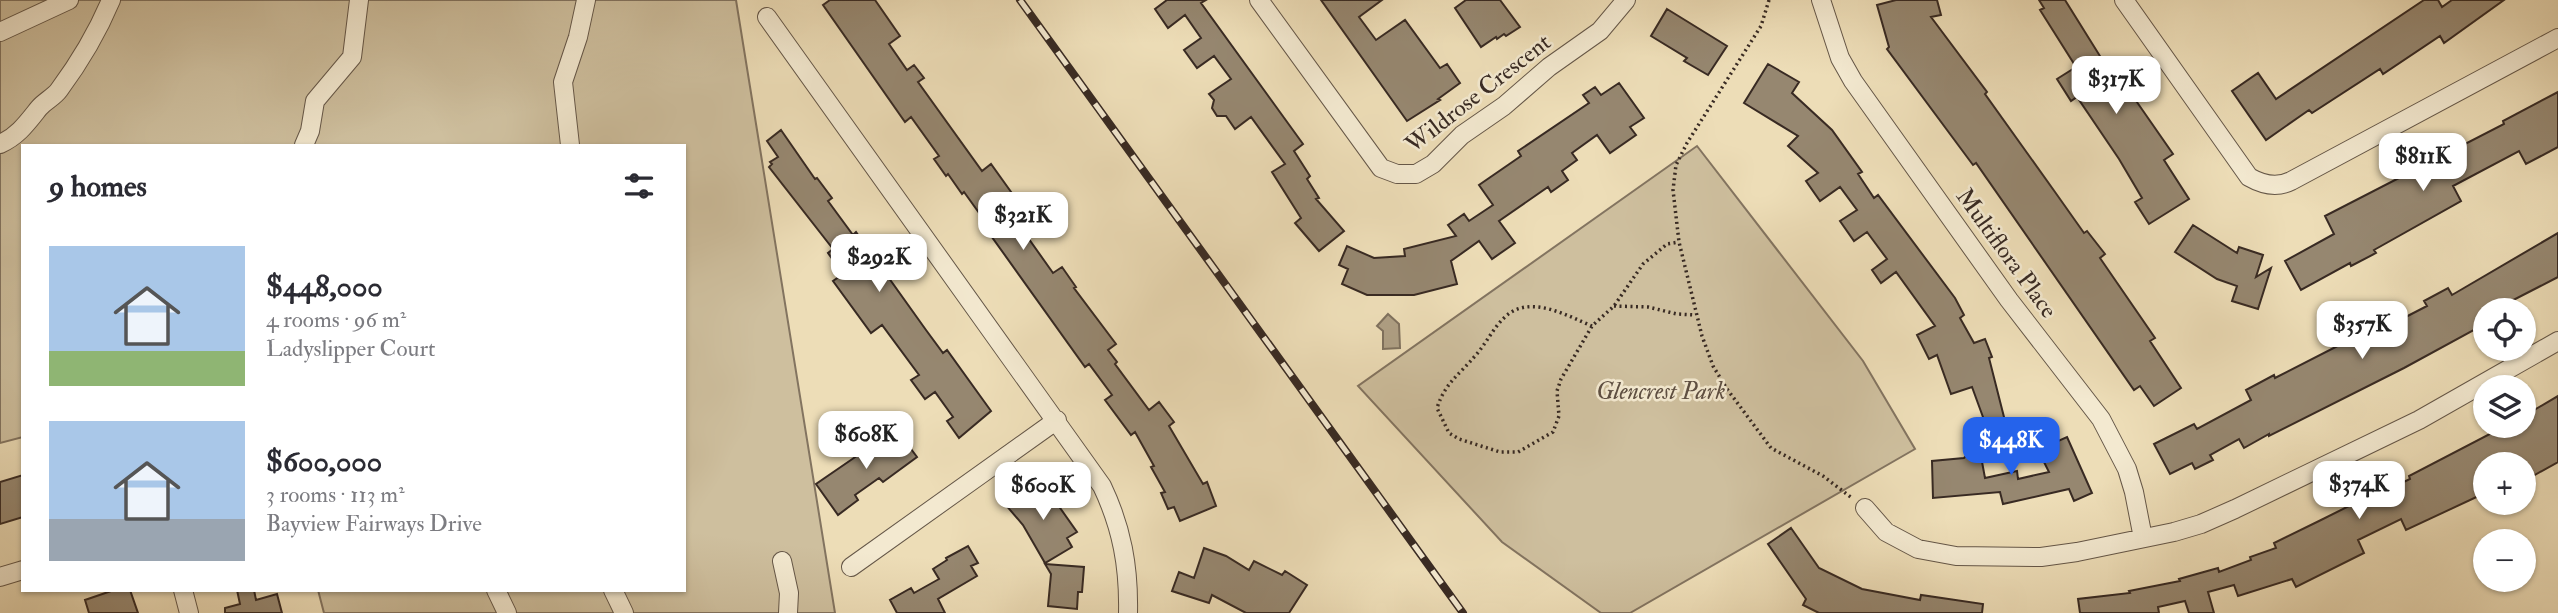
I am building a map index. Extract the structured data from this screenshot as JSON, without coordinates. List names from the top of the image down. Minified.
{"streets":{"street":["Wildrose Crescent","Multiflora Place"]},"parks":["Glencrest Park"],"page":{"price":["$317K","$811K","$321K","$292K","$357K","$608K","$448K","$374K","$600K"],"heading":"9 homes","list":[{"name":"$448,000","note":"4 rooms · 96 m² · Ladyslipper Court"},{"name":"$600,000","note":"3 rooms · 113 m² · Bayview Fairways Drive"}],"map_buttons":["+","−"]}}
